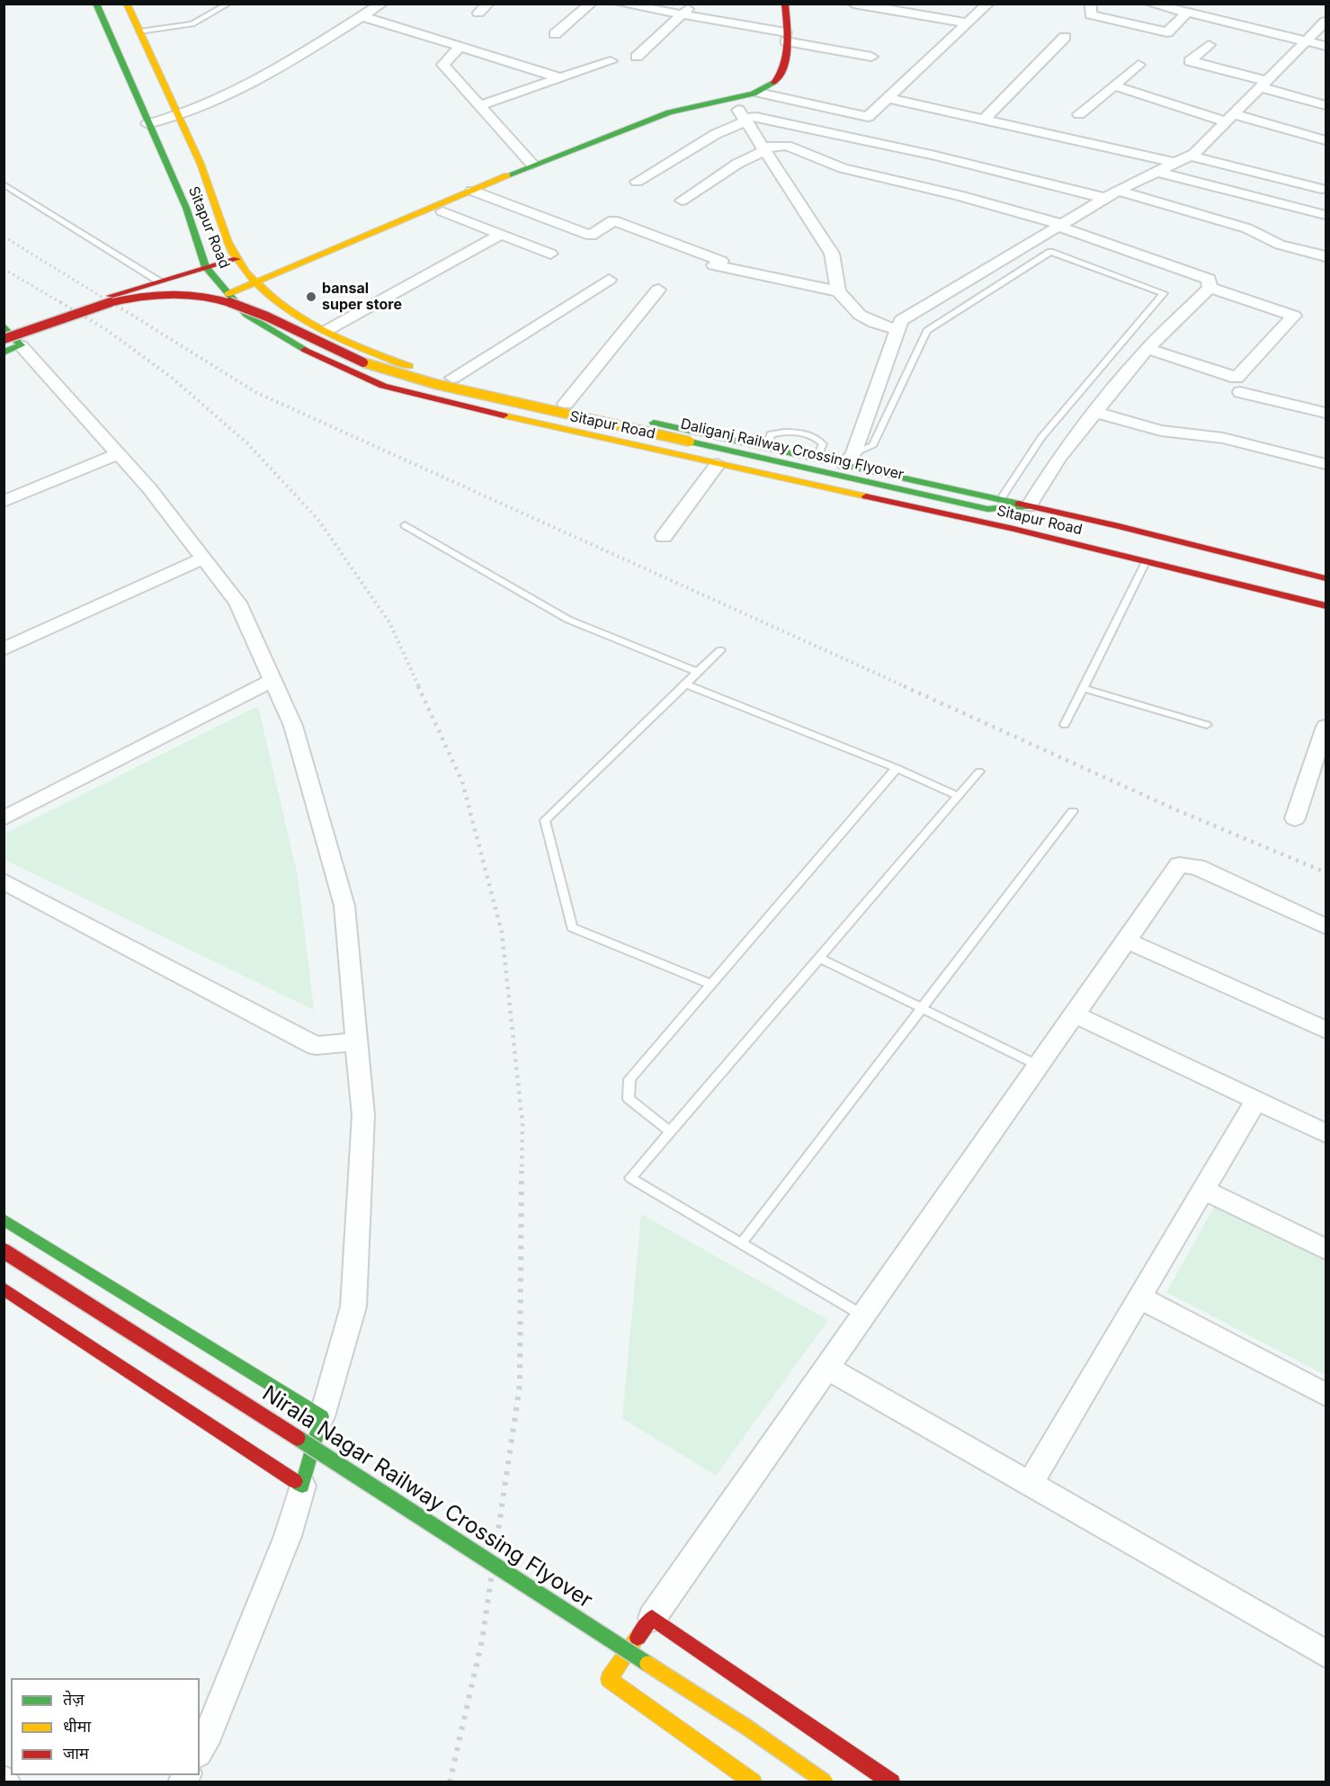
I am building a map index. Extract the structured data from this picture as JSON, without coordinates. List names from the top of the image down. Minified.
{"streets":{"main road":["Sitapur Road","Daliganj Railway Crossing Flyover","Nirala Nagar Railway Crossing Flyover"]},"crossings":[["Sitapur Road","Daliganj Railway Crossing Flyover"]],"places":["bansal super store"],"legend":["तेज़","धीमा","जाम"]}
